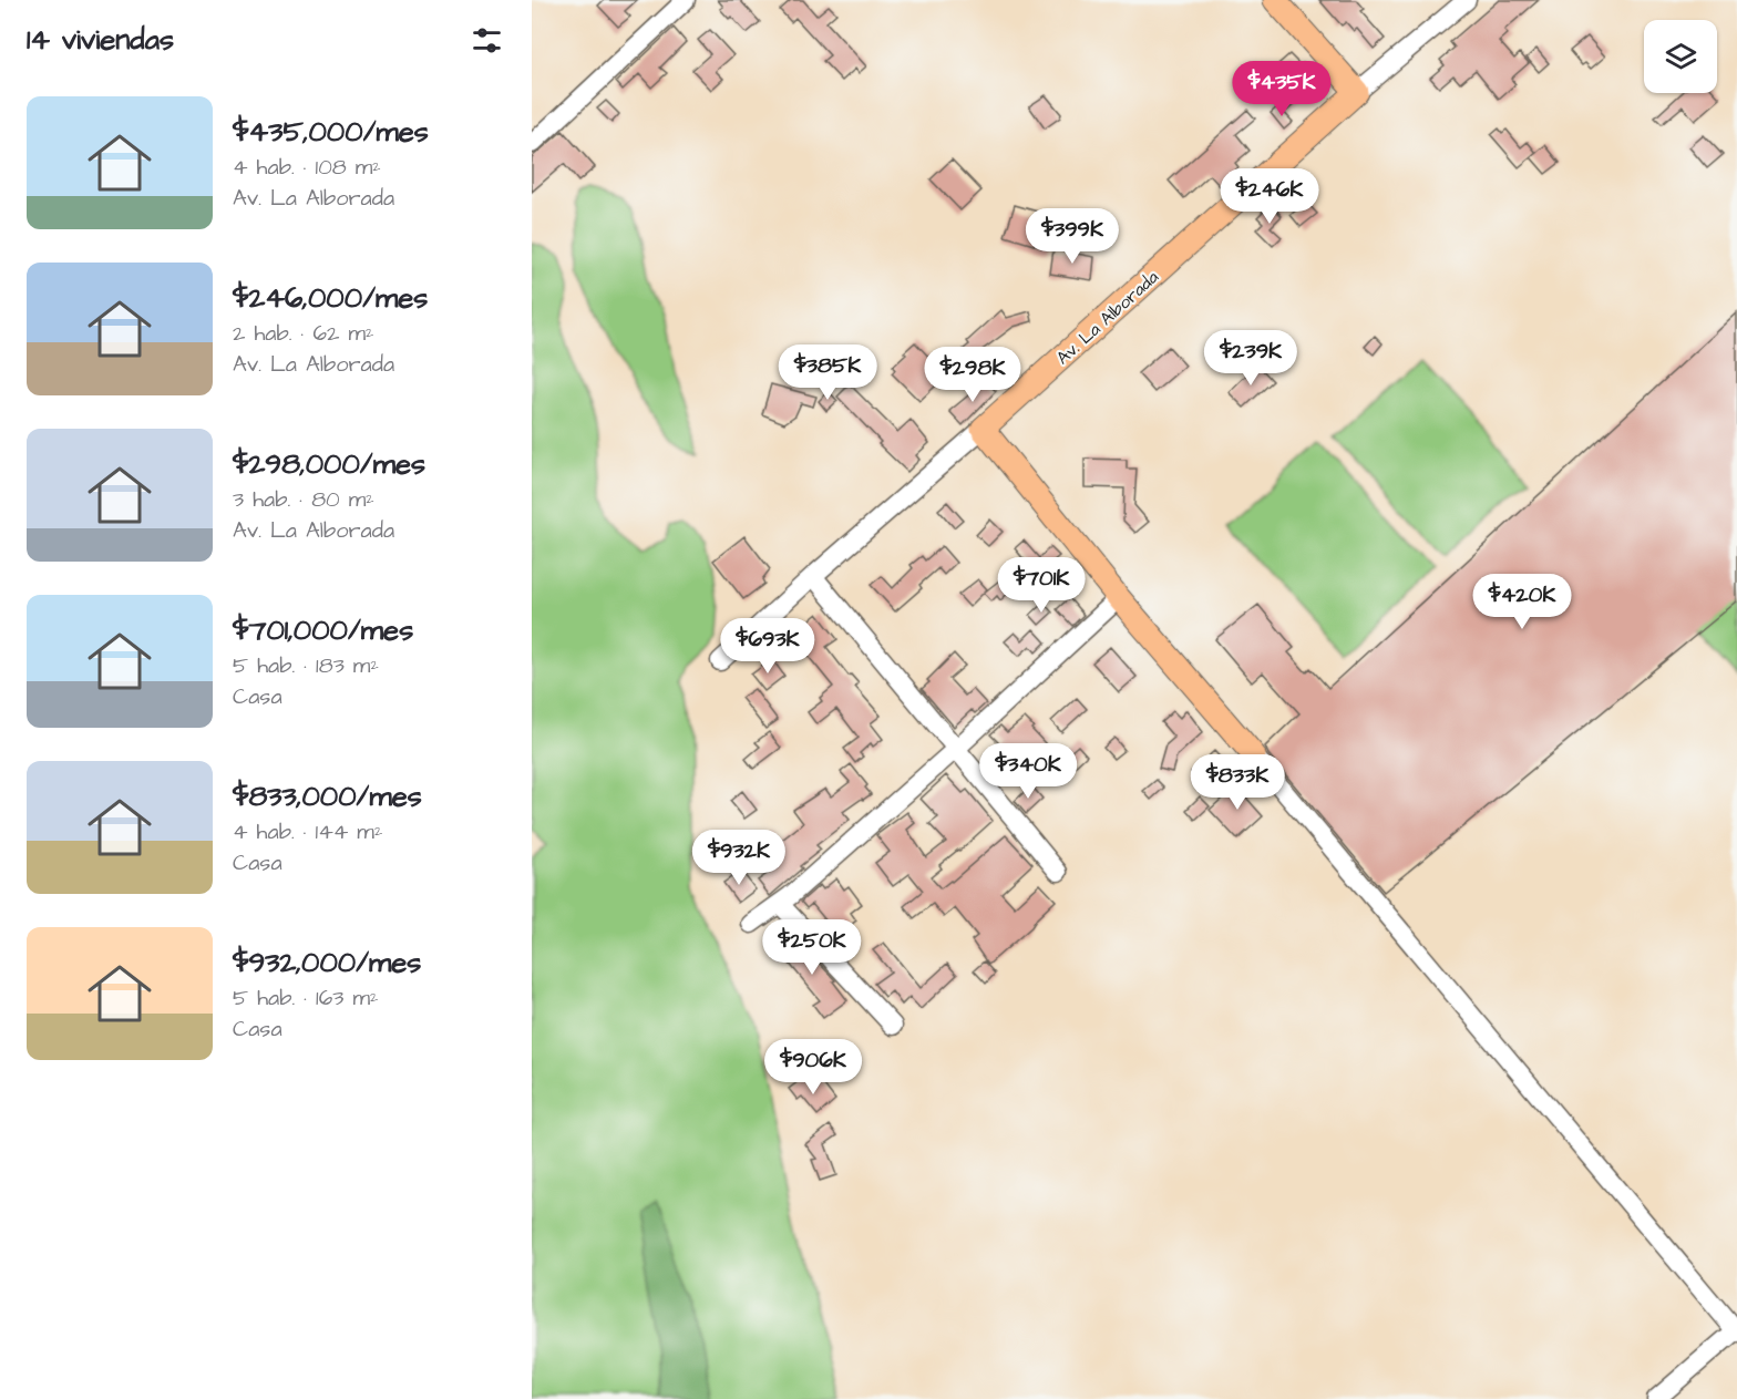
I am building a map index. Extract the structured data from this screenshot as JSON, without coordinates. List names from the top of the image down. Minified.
{"streets":{"main road":["Av. La Alborada"]},"page":{"heading":"14 viviendas","price":["$435K","$246K","$399K","$239K","$385K","$298K","$701K","$420K","$693K","$340K","$833K","$932K","$250K","$906K"],"list":[{"name":"$435,000/mes","note":"4 hab. · 108 m² · Av. La Alborada"},{"name":"$246,000/mes","note":"2 hab. · 62 m² · Av. La Alborada"},{"name":"$298,000/mes","note":"3 hab. · 80 m² · Av. La Alborada"},{"name":"$701,000/mes","note":"5 hab. · 183 m² · Casa"},{"name":"$833,000/mes","note":"4 hab. · 144 m² · Casa"},{"name":"$932,000/mes","note":"5 hab. · 163 m² · Casa"}]}}
